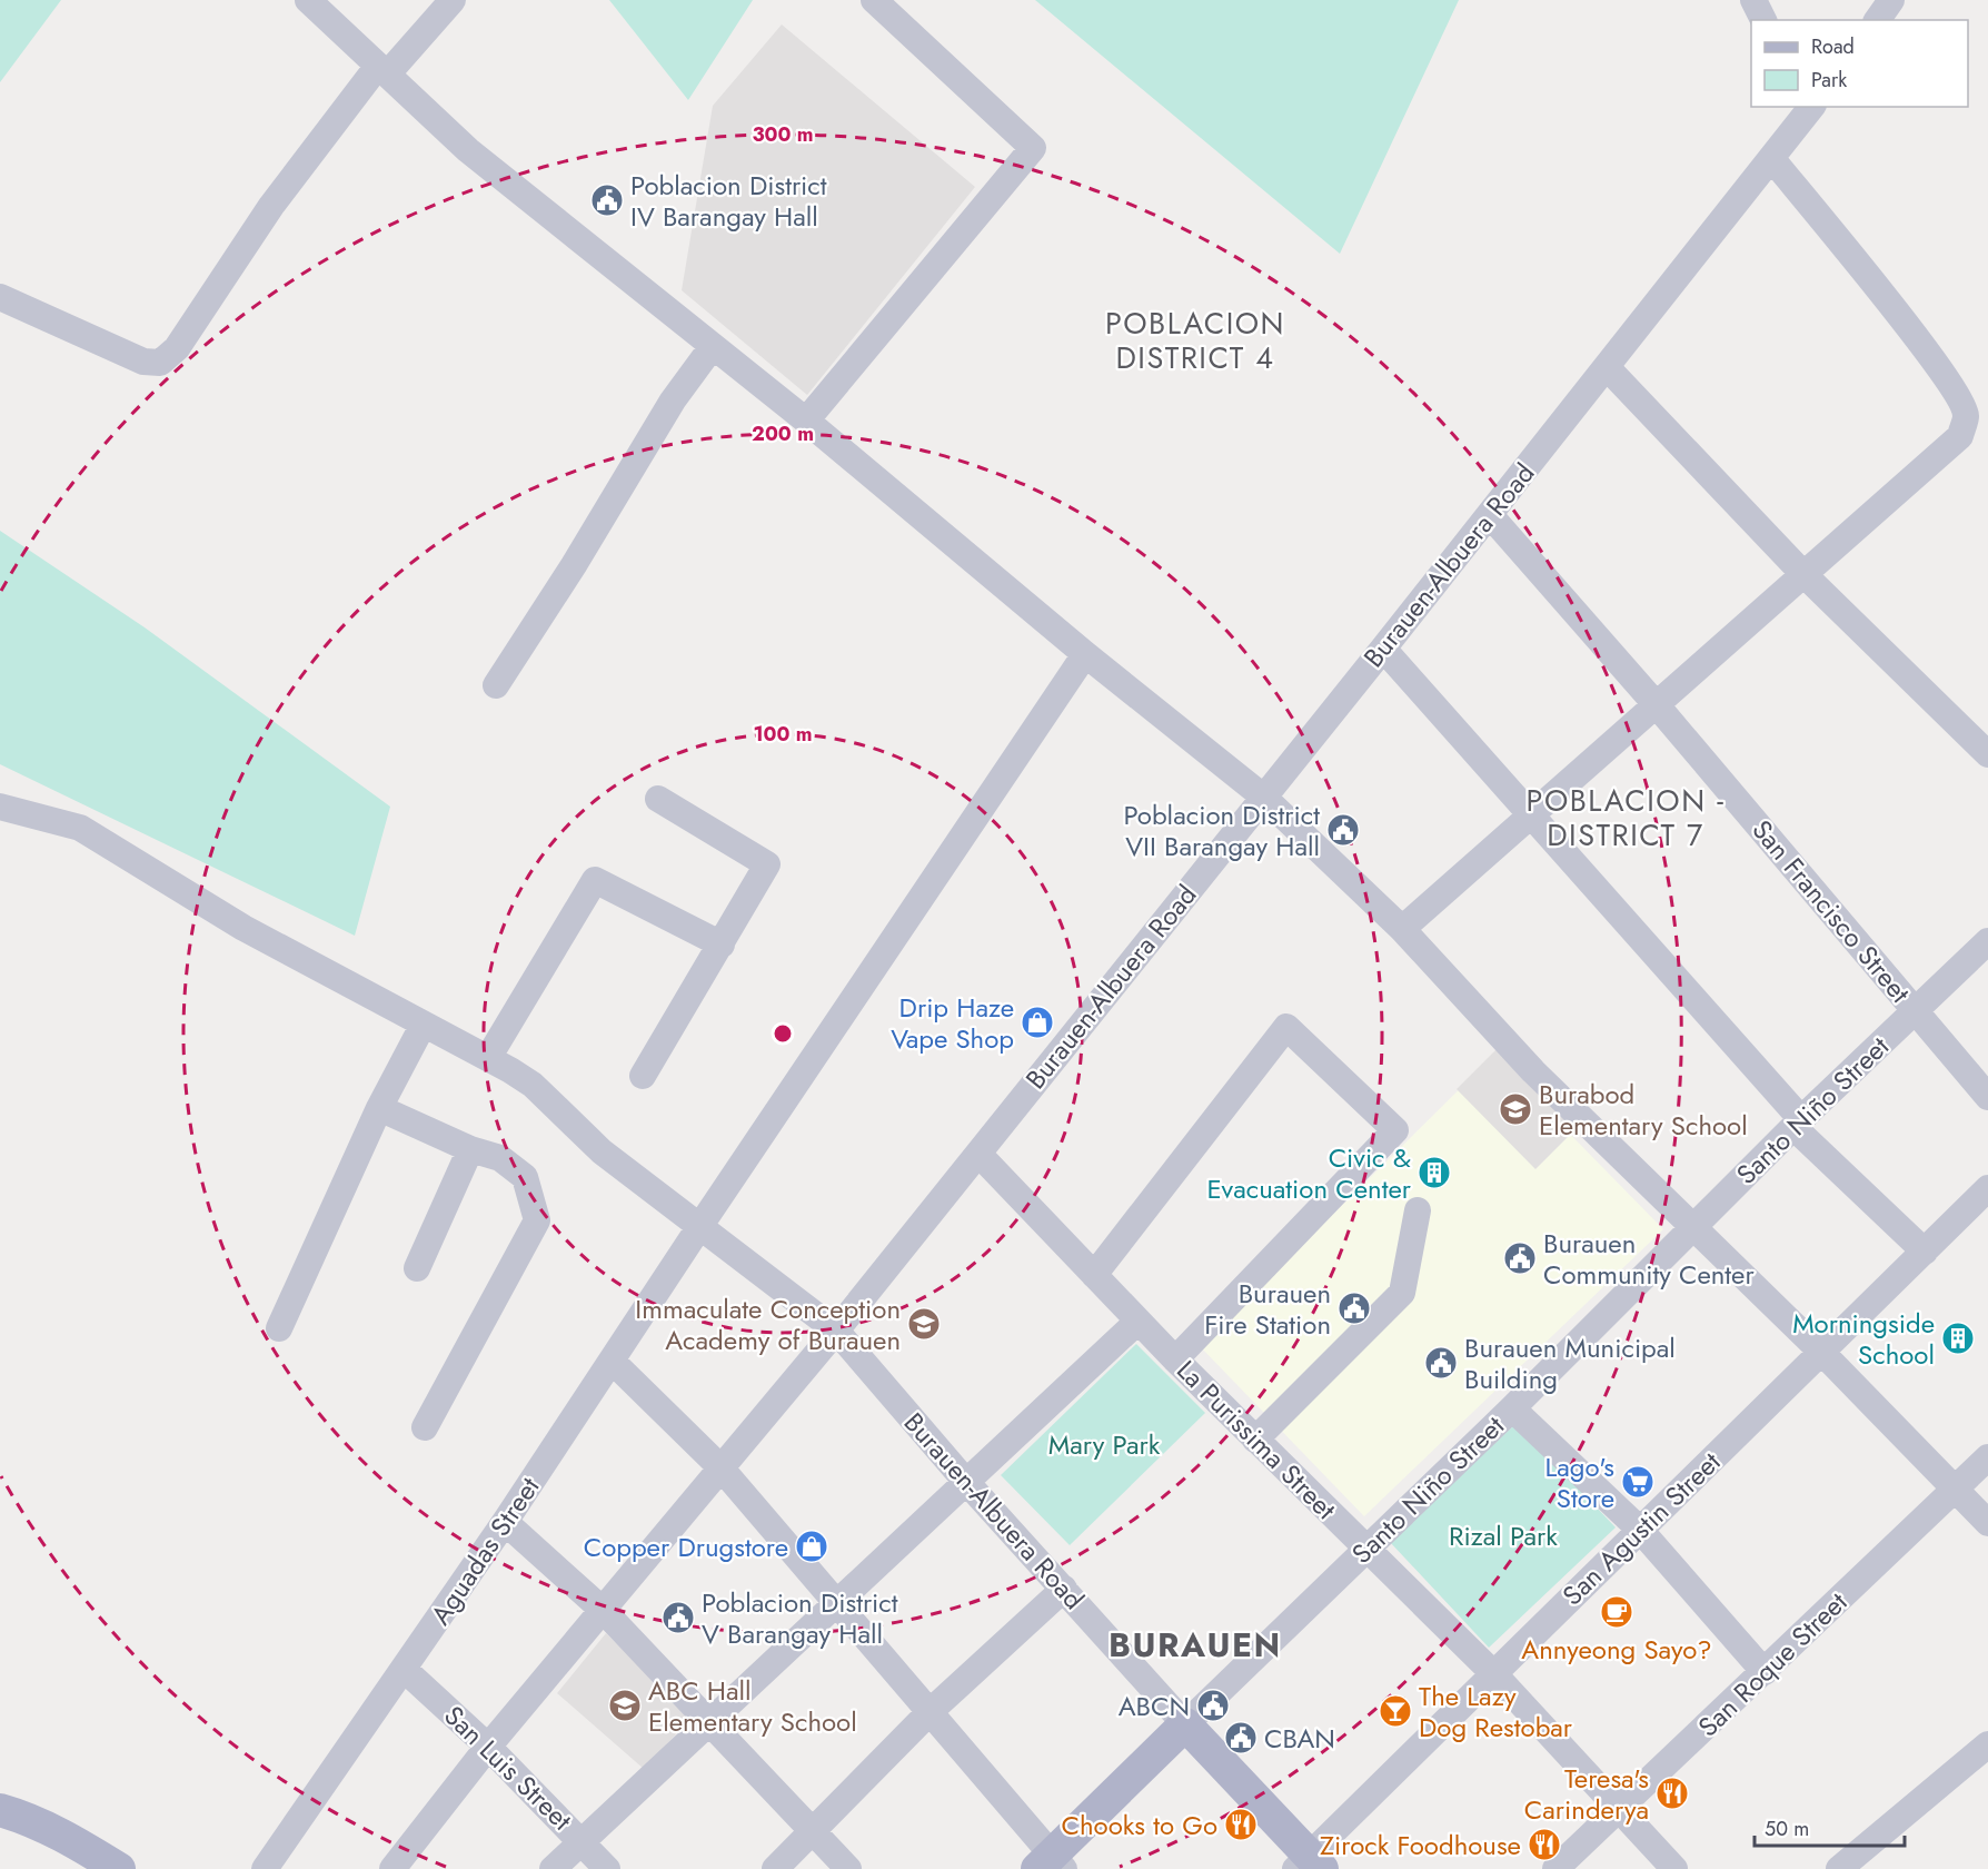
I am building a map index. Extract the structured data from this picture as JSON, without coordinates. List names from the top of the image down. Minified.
{"streets":{"main road":["Santo Niño Street"],"street":["Burauen-Albuera Road","San Francisco Street","La Purissima Street","San Agustin Street","Aguadas Street","San Roque Street","San Luis Street"]},"crossings":[["Burauen-Albuera Road","San Francisco Street"],["Burauen-Albuera Road","Santo Niño Street"],["Burauen-Albuera Road","La Purissima Street"],["San Francisco Street","Santo Niño Street"],["Santo Niño Street","La Purissima Street"],["La Purissima Street","San Agustin Street"],["La Purissima Street","San Roque Street"],["Aguadas Street","San Luis Street"]],"districts":["POBLACION DISTRICT 4","POBLACION - DISTRICT 7","BURAUEN"],"parks":["Mary Park","Rizal Park"],"places":{"public building":["Poblacion District IV Barangay Hall","Poblacion District VII Barangay Hall","Burauen Community Center","Burauen Fire Station","Burauen Municipal Building","Poblacion District V Barangay Hall","ABCN","CBAN"],"shop":["Drip Haze Vape Shop","Copper Drugstore"],"school or university":["Burabod Elementary School","Immaculate Conception Academy of Burauen","ABC Hall Elementary School"],"building":["Civic & Evacuation Center","Morningside School"],"supermarket":["Lago's Store"],"cafe":["Annyeong Sayo?"],"bar":["The Lazy Dog Restobar"],"restaurant":["Teresa's Carinderya","Chooks to Go","Zirock Foodhouse"]},"legend":["Road","Park"],"scale_bar":"50 m","rings":["300 m","200 m","100 m"]}
